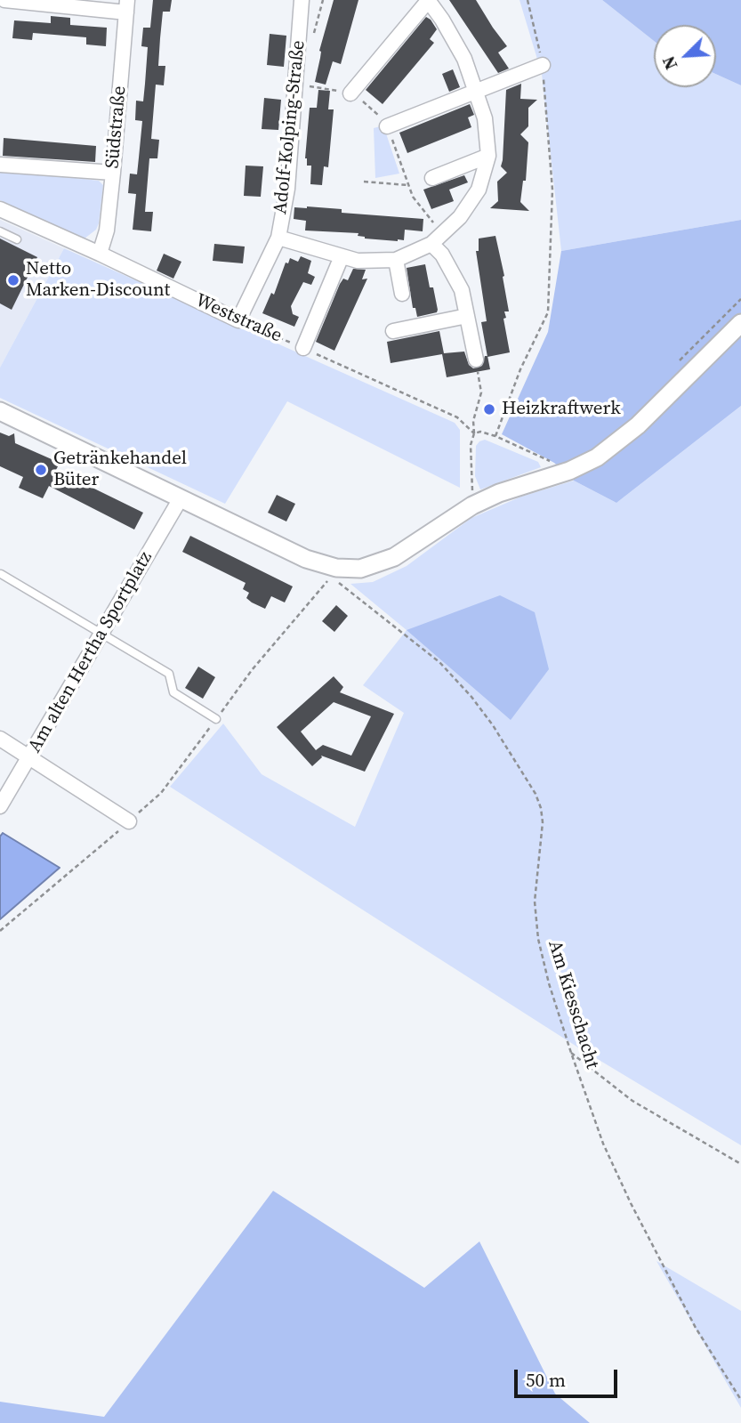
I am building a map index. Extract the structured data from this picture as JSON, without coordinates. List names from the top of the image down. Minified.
{"streets":{"street":["Südstraße","Adolf-Kolping-Straße","Weststraße","Am alten Hertha Sportplatz"],"path":["Am Kiesschacht"]},"crossings":[["Südstraße","Weststraße"],["Adolf-Kolping-Straße","Weststraße"]],"places":["Netto Marken-Discount","Heizkraftwerk","Getränkehandel Büter"],"scale_bar":"50 m","north":"bottom left"}
